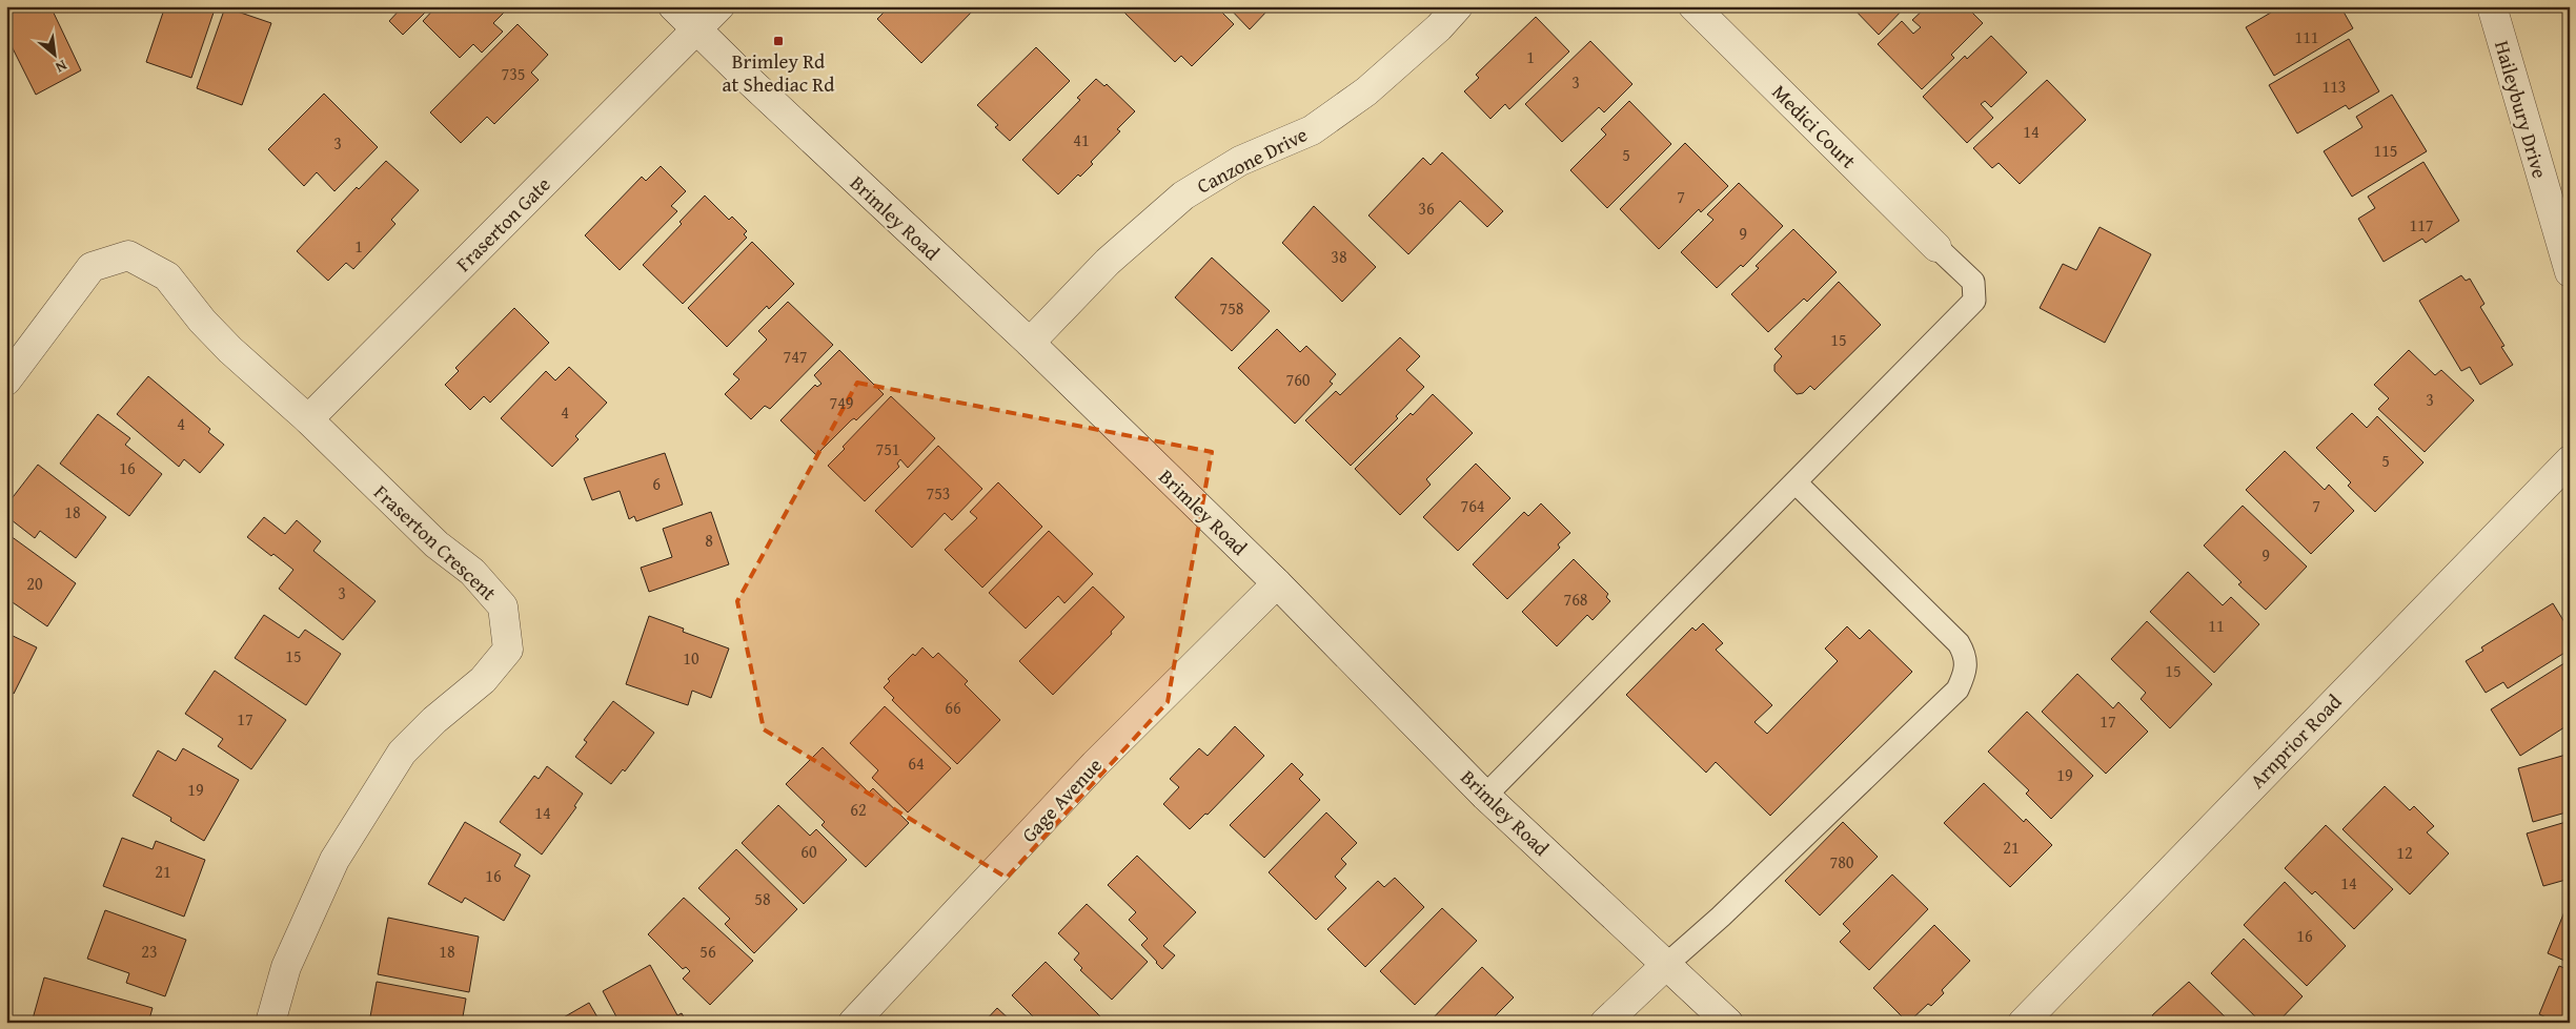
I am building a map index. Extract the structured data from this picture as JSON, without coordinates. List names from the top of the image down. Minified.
{"streets":{"street":["Haileybury Drive","Medici Court","Canzone Drive","Brimley Road","Fraserton Gate","Fraserton Crescent","Arnprior Road","Gage Avenue"]},"crossings":[["Canzone Drive","Brimley Road"],["Brimley Road","Fraserton Gate"],["Brimley Road","Gage Avenue"],["Fraserton Gate","Fraserton Crescent"]],"places":{"transit":["Brimley Rd at Shediac Rd"]},"house_numbers":["111","1","735","3","113","14","41","3","115","5","7","36","117","9","1","38","758","15","747","760","3","749","4","4","751","5","16","6","753","764","7","18","8","9","20","3","768","11","15","10","15","66","17","17","64","19","19","62","14","21","60","12","780","21","16","14","58","16","23","18","56"],"north":"bottom right"}
